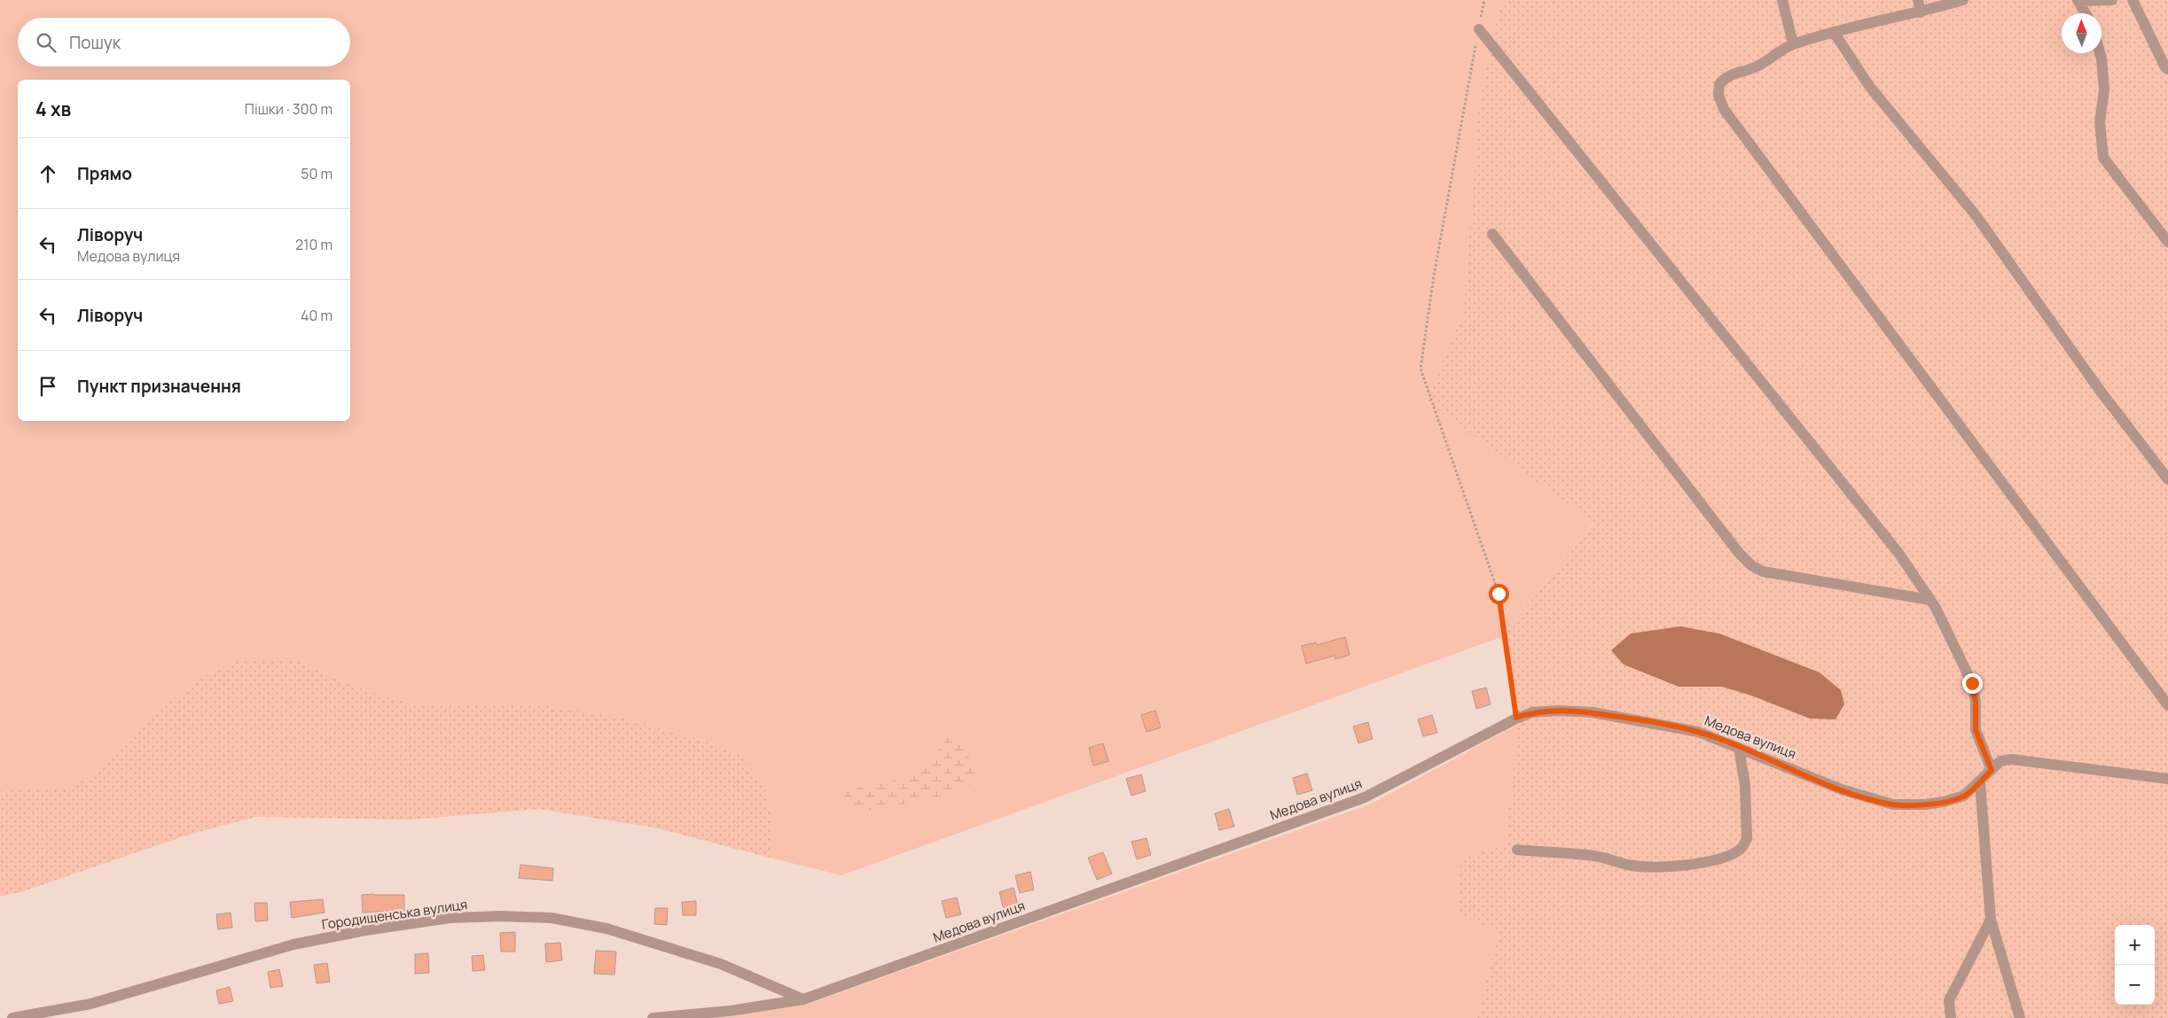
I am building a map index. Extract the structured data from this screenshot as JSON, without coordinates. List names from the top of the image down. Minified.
{"streets":{"street":["Медова вулиця","Городищенська вулиця"]},"crossings":[["Медова вулиця","Городищенська вулиця"]],"north":"top","page":{"search":"Пошук","heading":["4 хв","Пішки · 300 m"],"list":[["Прямо","50 m"],["Ліворуч","Медова вулиця","210 m"],["Ліворуч","40 m"],"Пункт призначення"],"map_buttons":["+","−"]}}
